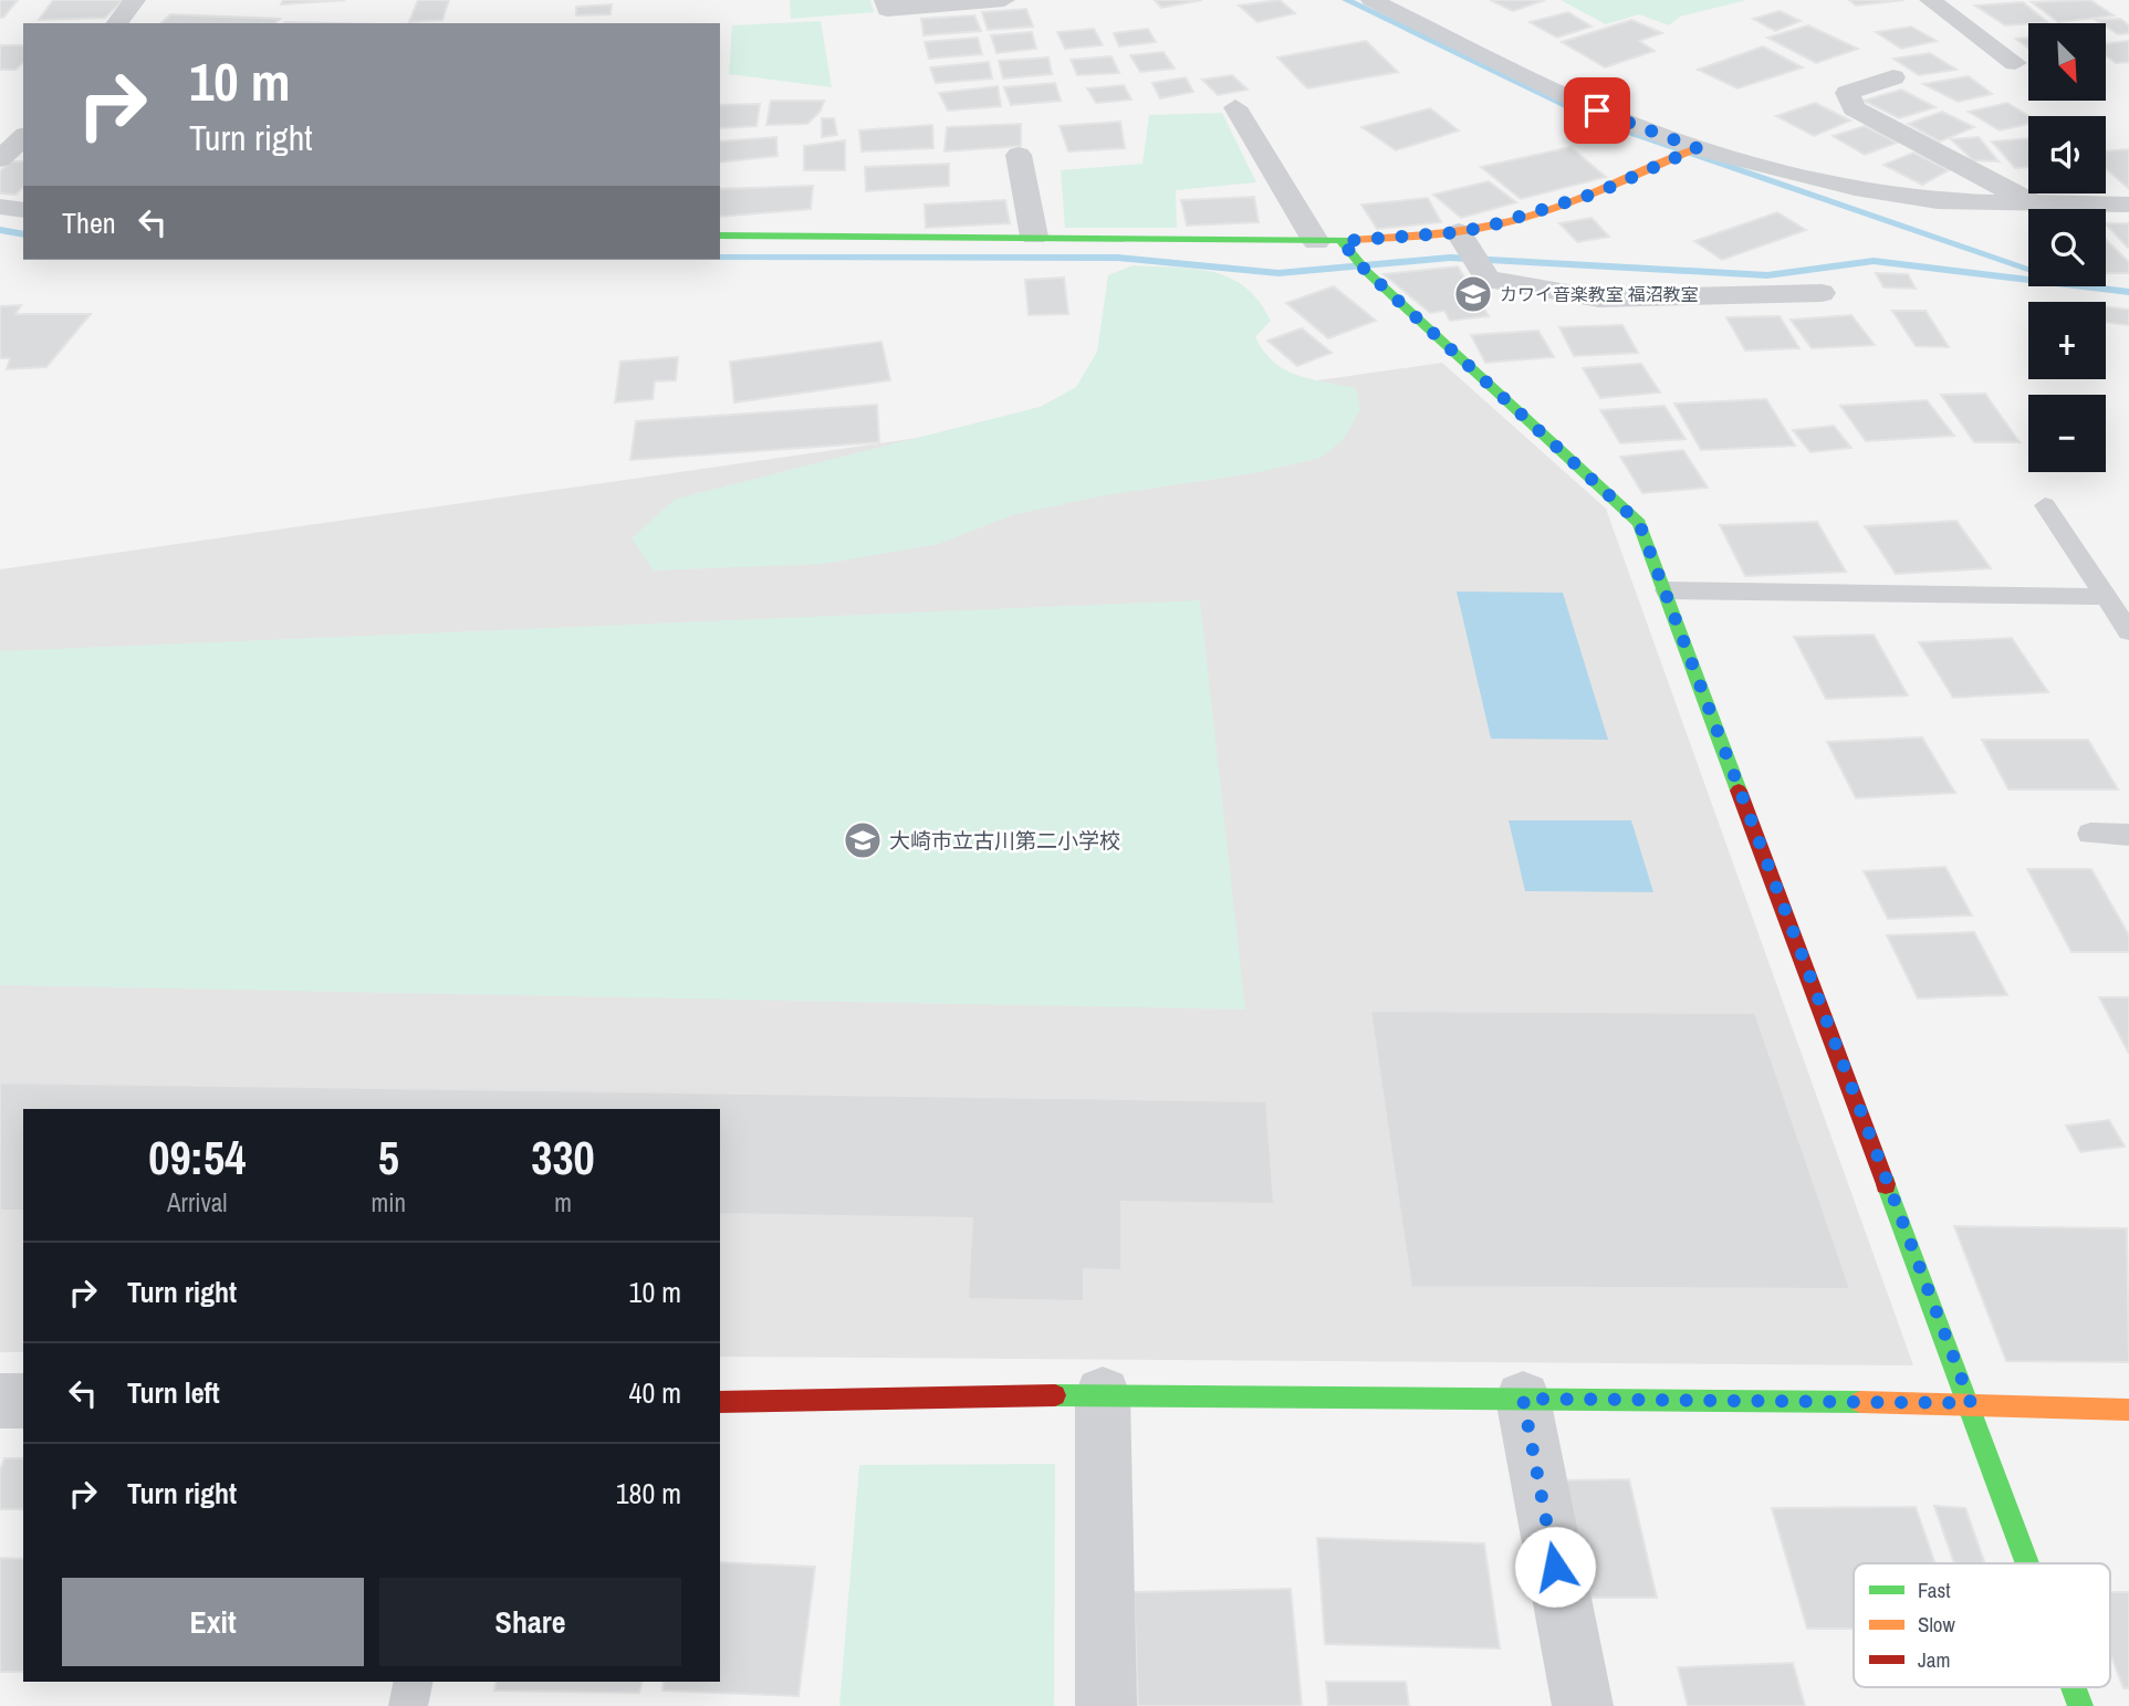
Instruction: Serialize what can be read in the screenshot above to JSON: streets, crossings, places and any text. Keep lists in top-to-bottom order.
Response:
{
  "places": {
    "school or university": ["カワイ音楽教室 福沼教室", "大崎市立古川第二小学校"]
  },
  "legend": ["Fast", "Slow", "Jam"],
  "north": "bottom right",
  "page": {
    "map_buttons": ["+", "−"],
    "turn": ["10 m", "Turn right"],
    "then": "Then",
    "eta": [
      "09:54",
      "Arrival",
      "5",
      "min",
      "330",
      "m"
    ],
    "list": [
      {
        "name": "Turn right",
        "value": "10 m"
      },
      {
        "name": "Turn left",
        "value": "40 m"
      },
      {
        "name": "Turn right",
        "value": "180 m"
      }
    ],
    "buttons": ["Exit", "Share"]
  }
}
